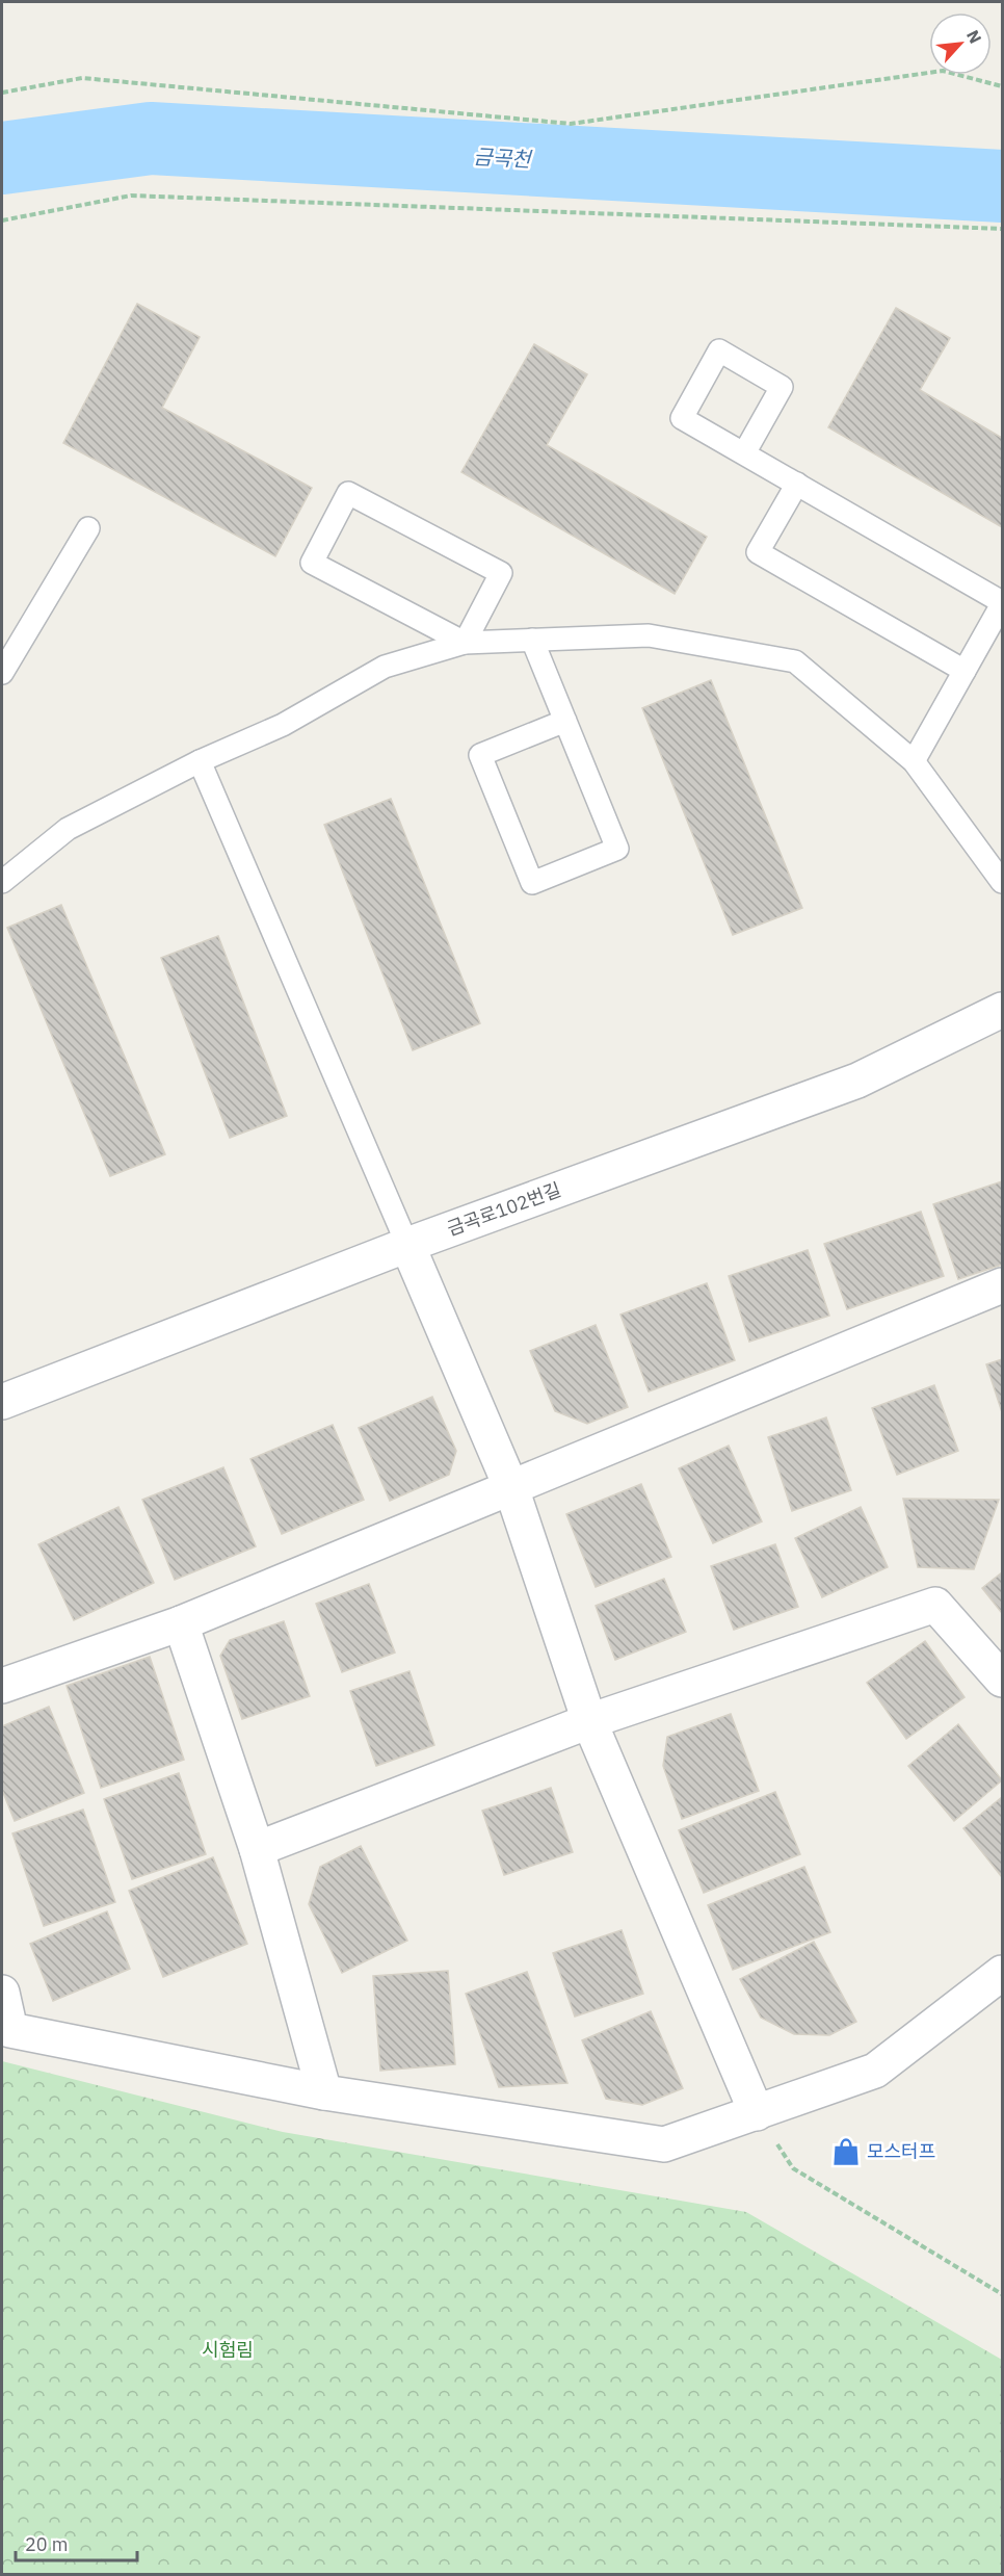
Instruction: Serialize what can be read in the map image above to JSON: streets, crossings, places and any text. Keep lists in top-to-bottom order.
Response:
{
  "streets": {
    "street": ["금곡로102번길"]
  },
  "water": ["금곡천"],
  "parks": ["시험림"],
  "places": {
    "shop": ["모스터프"]
  },
  "scale_bar": "20 m",
  "north": "top right"
}
